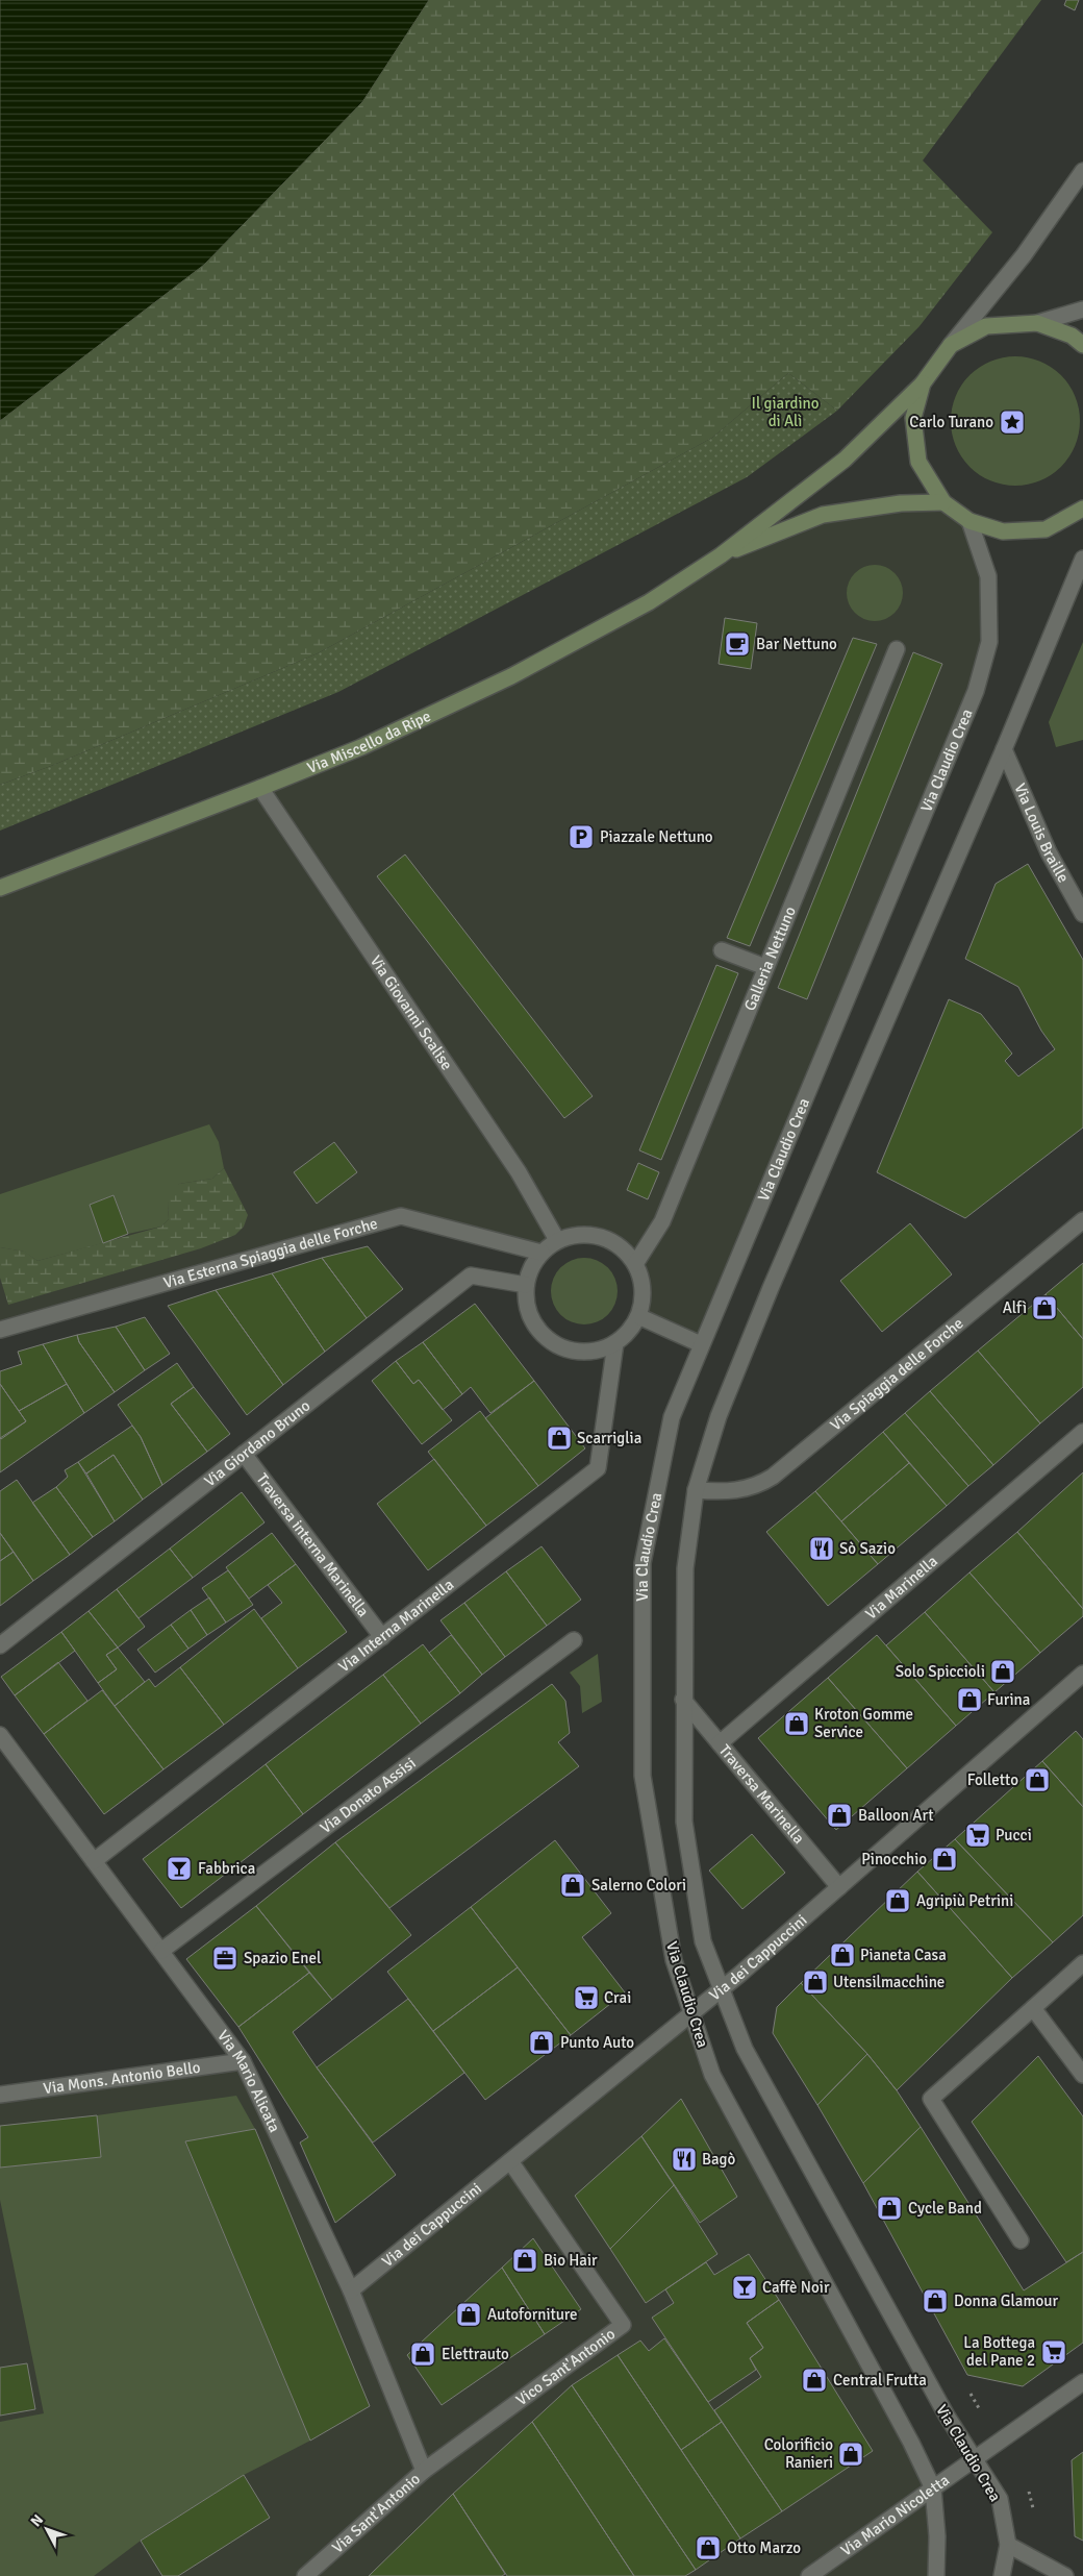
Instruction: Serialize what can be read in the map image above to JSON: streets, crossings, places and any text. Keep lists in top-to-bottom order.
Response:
{
  "streets": {
    "main road": ["Via Miscello da Ripe"],
    "street": [
      "Via Claudio Crea",
      "Via Louis Braille",
      "Galleria Nettuno",
      "Via Giovanni Scalise",
      "Via Esterna Spiaggia delle Forche",
      "Via Spiaggia delle Forche",
      "Via Giordano Bruno",
      "Traversa interna Marinella",
      "Via Marinella",
      "Via Interna Marinella",
      "Traversa Marinella",
      "Via Donato Assisi",
      "Via dei Cappuccini",
      "Via Mons. Antonio Bello",
      "Via Mario Alicata",
      "Vico Sant'Antonio",
      "Via Sant'Antonio",
      "Via Mario Nicoletta"
    ]
  },
  "crossings": [
    ["Via Miscello da Ripe", "Via Giovanni Scalise"],
    ["Via Claudio Crea", "Via Louis Braille"],
    ["Via Claudio Crea", "Via Spiaggia delle Forche"],
    ["Via Claudio Crea", "Traversa Marinella"],
    ["Via Claudio Crea", "Via dei Cappuccini"],
    ["Via Claudio Crea", "Via Mario Nicoletta"],
    ["Galleria Nettuno", "Via Giovanni Scalise"],
    ["Galleria Nettuno", "Via Esterna Spiaggia delle Forche"],
    ["Galleria Nettuno", "Via Giordano Bruno"],
    ["Galleria Nettuno", "Via Interna Marinella"],
    ["Via Giovanni Scalise", "Via Esterna Spiaggia delle Forche"],
    ["Via Giovanni Scalise", "Via Giordano Bruno"],
    ["Via Giovanni Scalise", "Via Interna Marinella"],
    ["Via Esterna Spiaggia delle Forche", "Via Giordano Bruno"],
    ["Via Esterna Spiaggia delle Forche", "Via Interna Marinella"],
    ["Via Giordano Bruno", "Traversa interna Marinella"],
    ["Via Giordano Bruno", "Via Interna Marinella"],
    ["Traversa interna Marinella", "Via Interna Marinella"],
    ["Via Marinella", "Traversa Marinella"],
    ["Via Interna Marinella", "Via Mario Alicata"],
    ["Traversa Marinella", "Via dei Cappuccini"],
    ["Via Donato Assisi", "Via Mario Alicata"],
    ["Via dei Cappuccini", "Via Mario Alicata"],
    ["Via dei Cappuccini", "Vico Sant'Antonio"],
    ["Via Mons. Antonio Bello", "Via Mario Alicata"],
    ["Via Mario Alicata", "Vico Sant'Antonio"],
    ["Via Mario Alicata", "Via Sant'Antonio"],
    ["Vico Sant'Antonio", "Via Sant'Antonio"]
  ],
  "parks": ["Il giardino di Alì"],
  "places": {
    "place": ["Carlo Turano"],
    "cafe": ["Bar Nettuno"],
    "parking": ["Piazzale Nettuno"],
    "shop": [
      "Alfì",
      "Scarriglia",
      "Solo Spiccioli",
      "Furina",
      "Kroton Gomme Service",
      "Folletto",
      "Balloon Art",
      "Pinocchio",
      "Salerno Colori",
      "Agripiù Petrini",
      "Pianeta Casa",
      "Utensilmacchine",
      "Punto Auto",
      "Cycle Band",
      "Bio Hair",
      "Donna Glamour",
      "Autoforniture",
      "Elettrauto",
      "Central Frutta",
      "Colorificio Ranieri",
      "Otto Marzo"
    ],
    "restaurant": ["Sò Sazio", "Bagò"],
    "supermarket": ["Pucci", "Crai", "La Bottega del Pane 2"],
    "bar": ["Fabbrica", "Caffè Noir"],
    "office": ["Spazio Enel"]
  },
  "north": "top left"
}
